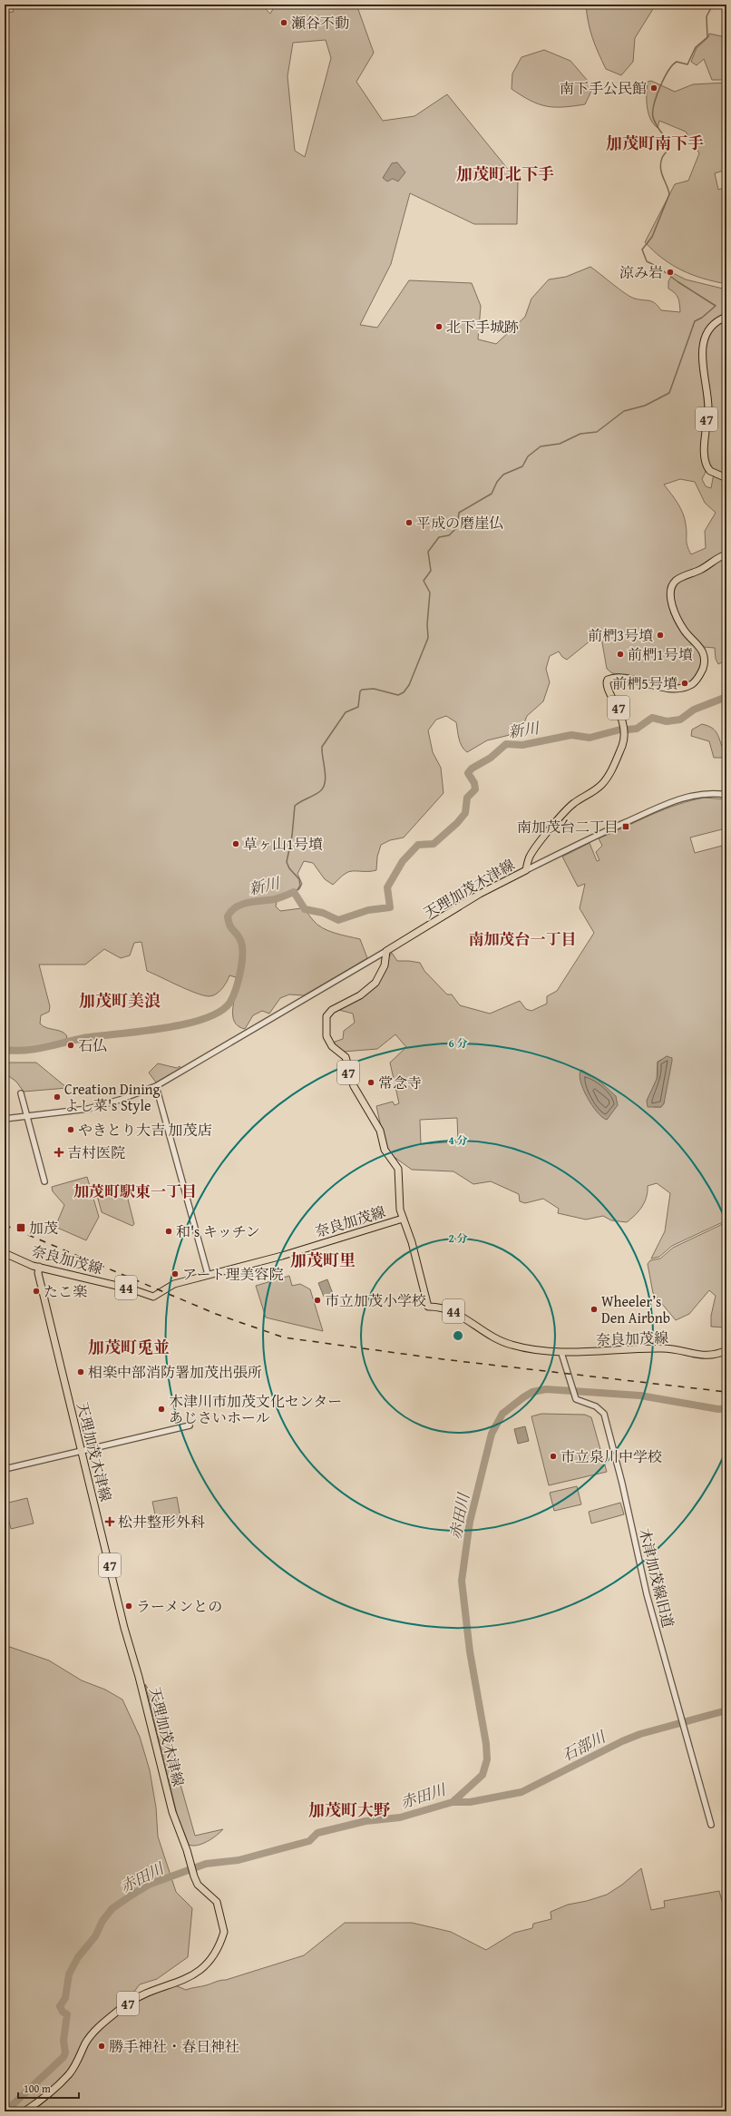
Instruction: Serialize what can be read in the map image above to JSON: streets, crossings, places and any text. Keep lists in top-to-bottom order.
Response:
{
  "streets": {
    "main road": [
      "47",
      "天理加茂木津線",
      "奈良加茂線",
      "44"
    ],
    "street": ["木津加茂線旧道"]
  },
  "crossings": [
    ["47", "天理加茂木津線"],
    ["47", "奈良加茂線"],
    ["天理加茂木津線", "奈良加茂線"],
    ["奈良加茂線", "木津加茂線旧道"]
  ],
  "districts": [
    "加茂町南下手",
    "加茂町北下手",
    "南加茂台一丁目",
    "加茂町美浪",
    "加茂町駅東一丁目",
    "加茂町里",
    "加茂町兎並",
    "加茂町大野"
  ],
  "water": ["新川", "赤田川", "石部川"],
  "places": {
    "other": [
      "瀬谷不動",
      "南下手公民館",
      "涼み岩",
      "北下手城跡",
      "平成の磨崖仏",
      "前椚3号墳",
      "前椚1号墳",
      "前椚5号墳",
      "草ヶ山1号墳",
      "石仏",
      "常念寺",
      "Creation Dining よし菜's Style",
      "やきとり大吉 加茂店",
      "和's キッチン",
      "アート理美容院",
      "たこ楽",
      "市立加茂小学校",
      "Wheeler’s Den Airbnb",
      "相楽中部消防署加茂出張所",
      "木津川市加茂文化センター あじさいホール",
      "市立泉川中学校",
      "ラーメンとの",
      "勝手神社・春日神社"
    ],
    "transit": ["南加茂台二丁目", "加茂"],
    "health": ["吉村医院", "松井整形外科"]
  },
  "scale_bar": "100 m",
  "rings": ["6 分", "4 分", "2 分"]
}
